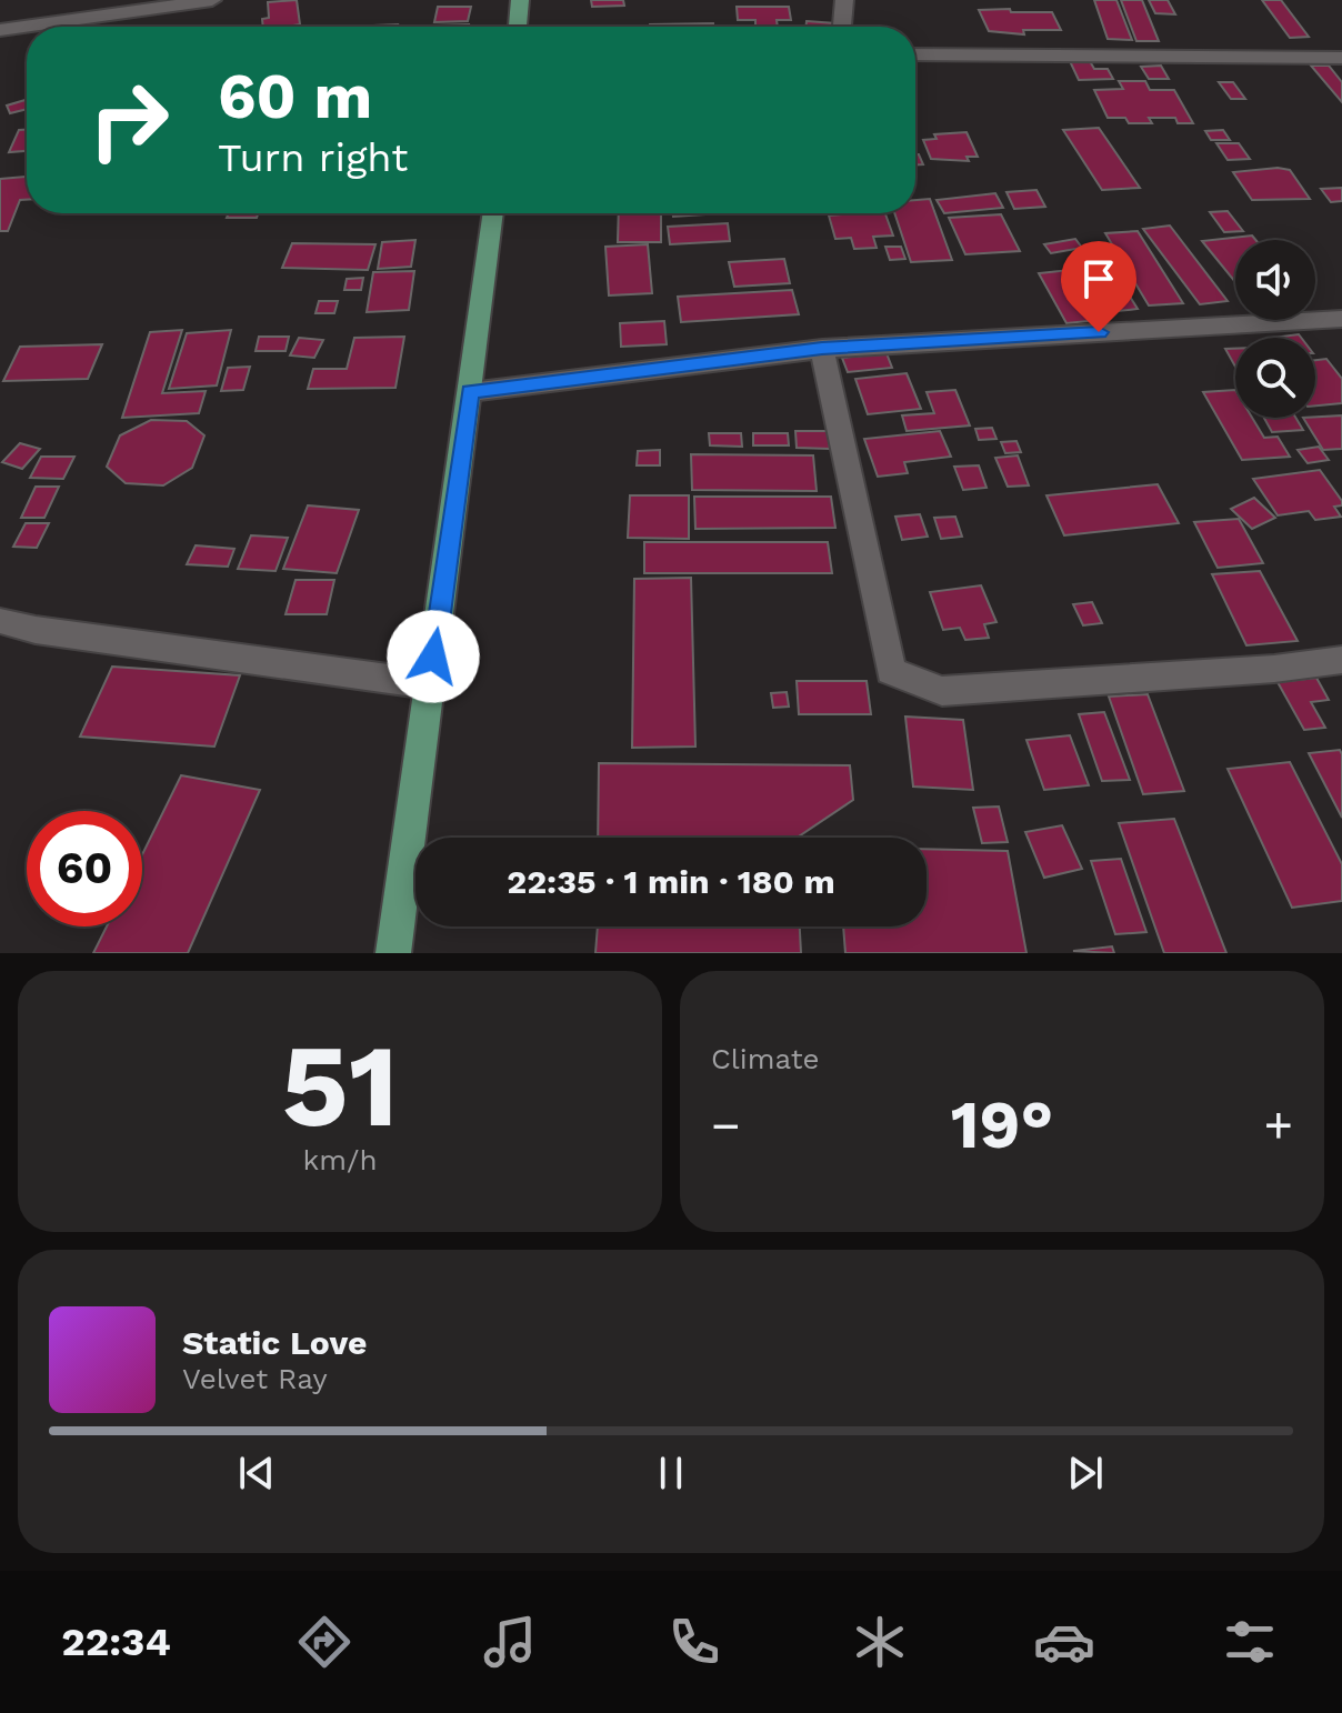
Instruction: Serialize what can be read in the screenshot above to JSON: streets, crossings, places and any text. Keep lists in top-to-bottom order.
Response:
{
  "page": {
    "turn": ["60 m", "Turn right"],
    "limit": "60",
    "trip": "22:35 · 1 min · 180 m",
    "tile": [
      ["51", "km/h"],
      "Climate"
    ],
    "heat": ["−", "19°", "+"],
    "song": ["Static Love", "Velvet Ray"],
    "tabs": "22:34"
  }
}
